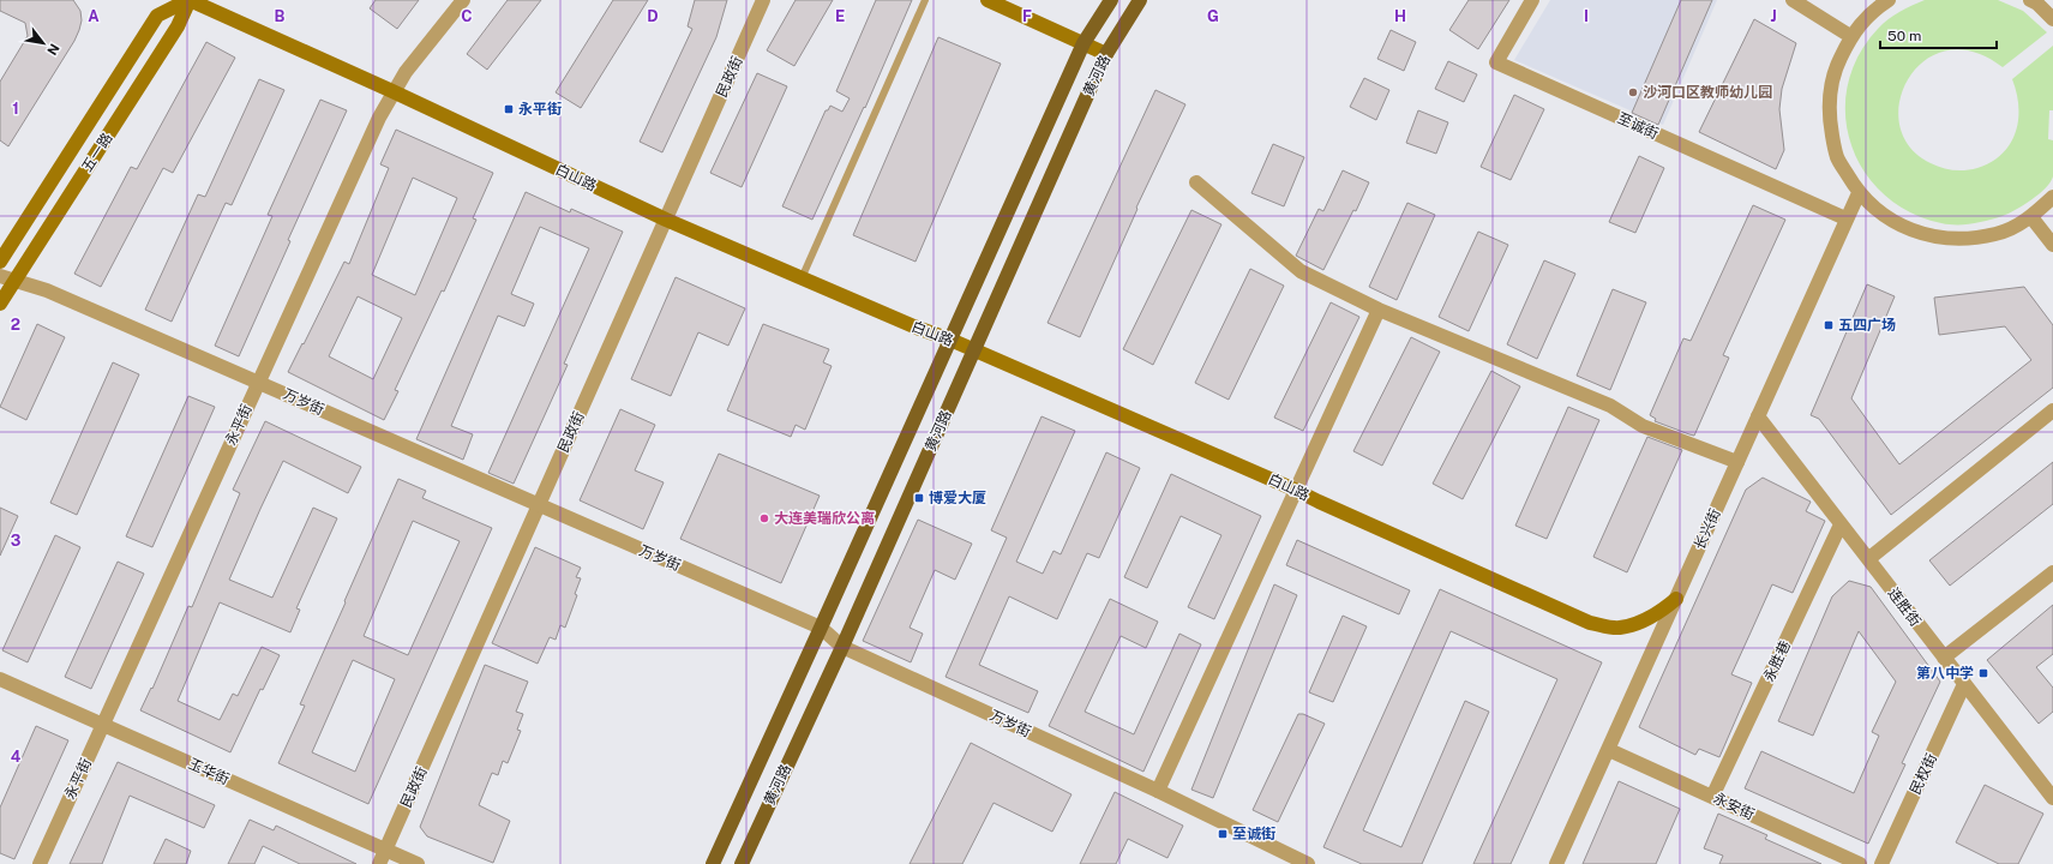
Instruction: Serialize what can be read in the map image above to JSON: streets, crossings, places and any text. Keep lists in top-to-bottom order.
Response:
{
  "streets": {
    "main road": ["黄河路", "五一路", "白山路"],
    "street": [
      "民政街",
      "至诚街",
      "万岁街",
      "永平街",
      "长兴街",
      "连胜街",
      "永胜巷",
      "玉华街",
      "民权街",
      "永安街"
    ]
  },
  "crossings": [
    ["黄河路", "白山路"],
    ["黄河路", "万岁街"],
    ["民政街", "白山路"],
    ["民政街", "万岁街"],
    ["民政街", "玉华街"],
    ["至诚街", "长兴街"],
    ["五一路", "白山路"],
    ["五一路", "万岁街"],
    ["白山路", "永平街"],
    ["白山路", "长兴街"],
    ["万岁街", "永平街"],
    ["永平街", "玉华街"],
    ["长兴街", "连胜街"],
    ["长兴街", "永安街"],
    ["连胜街", "永胜巷"],
    ["连胜街", "民权街"],
    ["永胜巷", "永安街"]
  ],
  "places": {
    "other": ["沙河口区教师幼儿园", "大连美瑞欣公离"],
    "transit": [
      "永平街",
      "五四广场",
      "博爱大厦",
      "第八中学",
      "至诚街"
    ]
  },
  "scale_bar": "50 m",
  "north": "bottom right",
  "grid": {
    "columns": [
      "A",
      "B",
      "C",
      "D",
      "E",
      "F",
      "G",
      "H",
      "I",
      "J"
    ],
    "rows": [
      "1",
      "2",
      "3",
      "4"
    ]
  }
}
